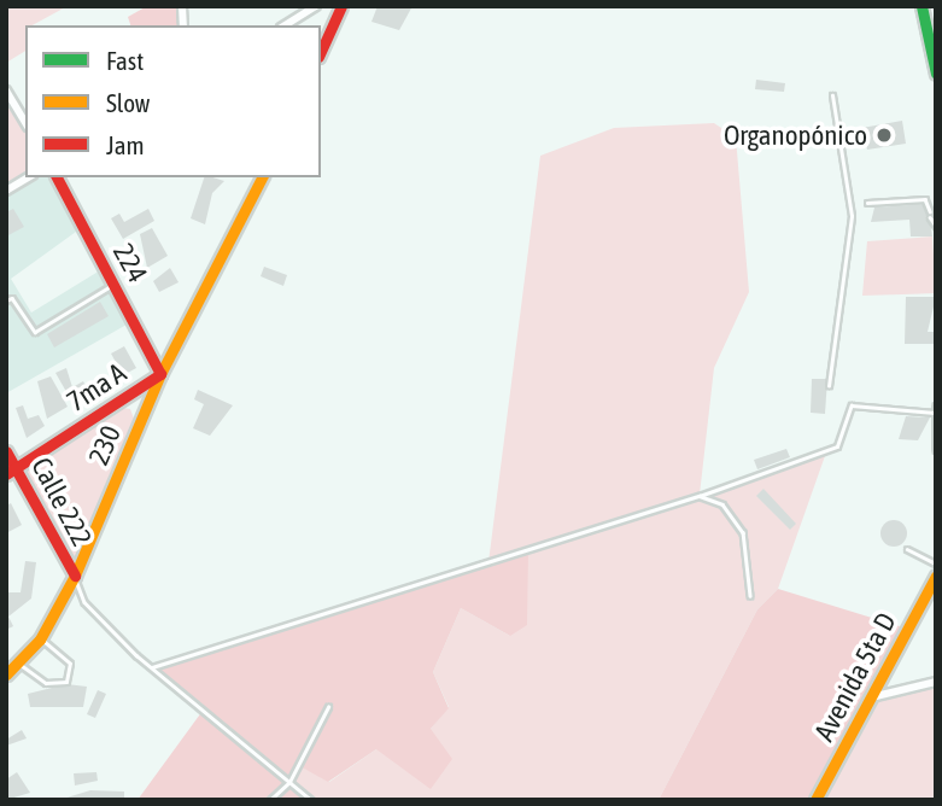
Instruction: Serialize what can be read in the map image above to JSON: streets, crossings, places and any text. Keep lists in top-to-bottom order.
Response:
{
  "streets": {
    "street": [
      "224",
      "7ma A",
      "230",
      "Calle 222",
      "Avenida 5ta D"
    ]
  },
  "crossings": [
    ["224", "7ma A"],
    ["224", "230"],
    ["7ma A", "230"],
    ["7ma A", "Calle 222"],
    ["230", "Calle 222"]
  ],
  "places": ["Organopónico"],
  "legend": ["Fast", "Slow", "Jam"]
}
